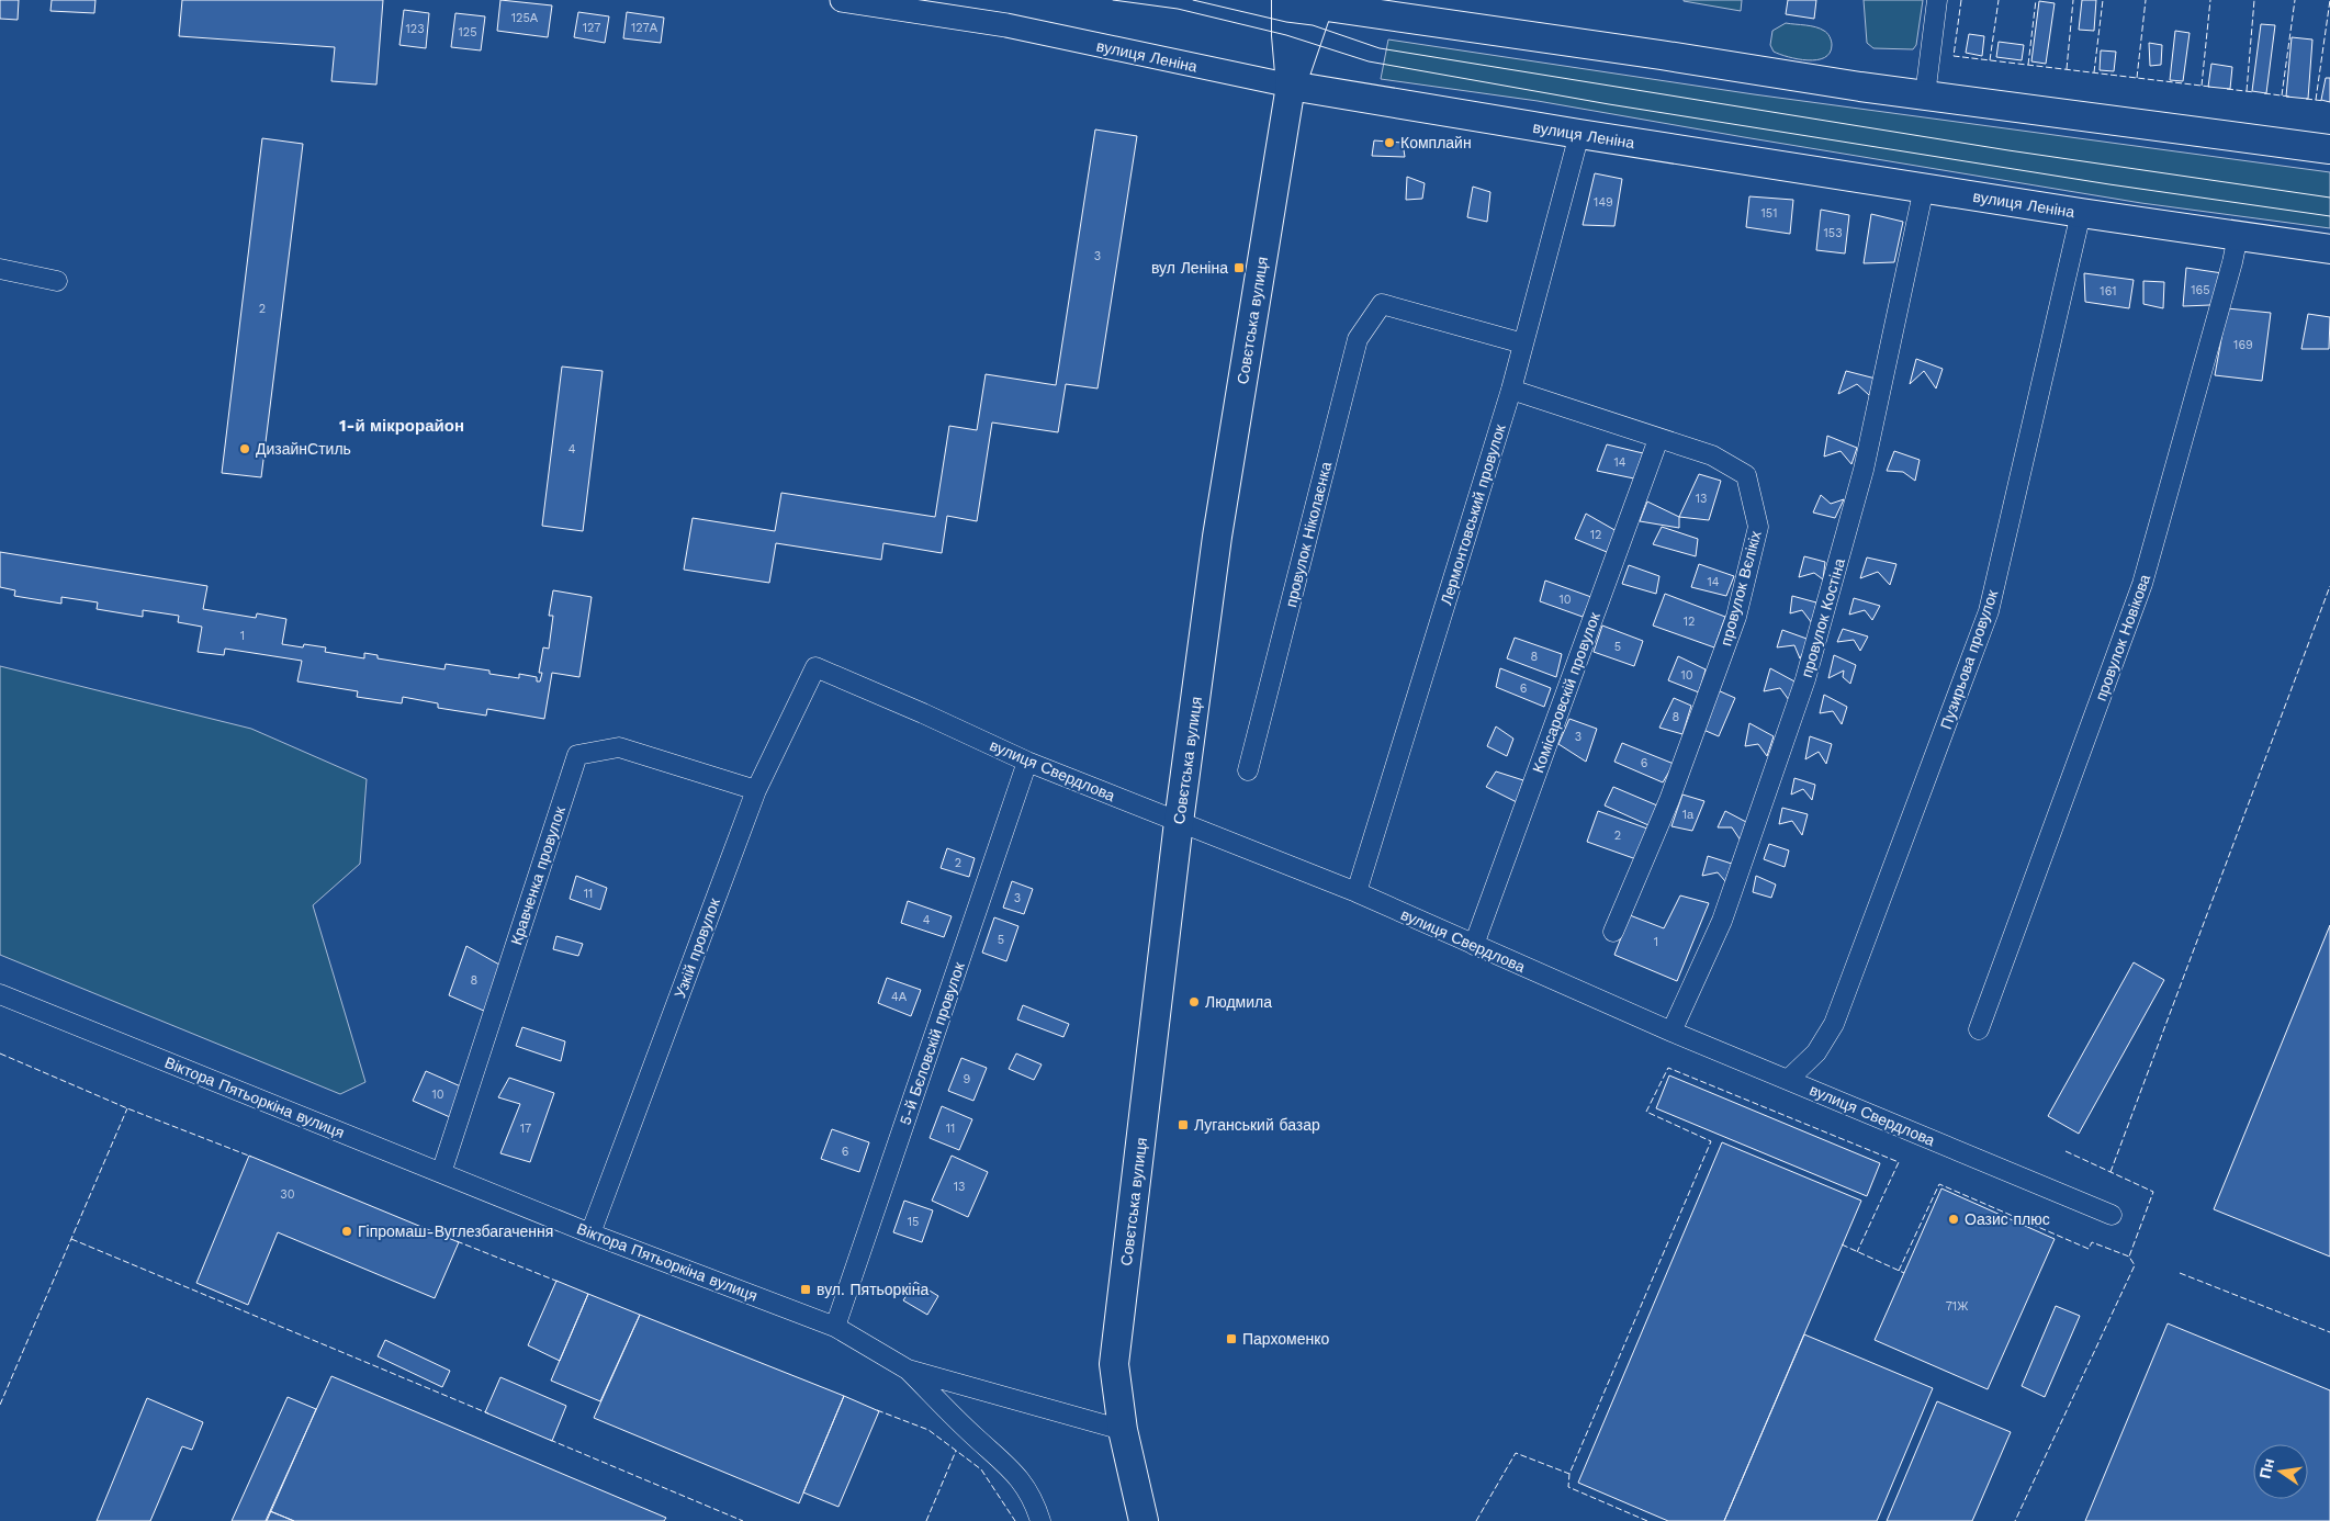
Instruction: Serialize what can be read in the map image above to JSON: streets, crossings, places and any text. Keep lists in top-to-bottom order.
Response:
{
  "streets": {
    "main road": ["вулиця Леніна", "Совєтська вулиця"],
    "street": [
      "Лермонтовський провулок",
      "провулок Ніколаєнка",
      "провулок Вєлікіх",
      "провулок Костіна",
      "провулок Новікова",
      "Пузирьова провулок",
      "Комісаровскій провулок",
      "вулиця Свердлова",
      "Кравченка провулок",
      "Узкій провулок",
      "5-й Бєловскій провулок",
      "Віктора Пятьоркіна вулиця"
    ]
  },
  "crossings": [
    ["вулиця Леніна", "Совєтська вулиця"],
    ["вулиця Леніна", "Лермонтовський провулок"],
    ["вулиця Леніна", "провулок Костіна"],
    ["вулиця Леніна", "провулок Новікова"],
    ["вулиця Леніна", "Пузирьова провулок"],
    ["Совєтська вулиця", "вулиця Свердлова"],
    ["Совєтська вулиця", "Віктора Пятьоркіна вулиця"],
    ["Лермонтовський провулок", "провулок Ніколаєнка"],
    ["Лермонтовський провулок", "провулок Вєлікіх"],
    ["Лермонтовський провулок", "вулиця Свердлова"],
    ["провулок Вєлікіх", "Комісаровскій провулок"],
    ["провулок Костіна", "вулиця Свердлова"],
    ["Пузирьова провулок", "вулиця Свердлова"],
    ["Комісаровскій провулок", "вулиця Свердлова"],
    ["вулиця Свердлова", "Узкій провулок"],
    ["вулиця Свердлова", "5-й Бєловскій провулок"],
    ["Кравченка провулок", "Узкій провулок"],
    ["Кравченка провулок", "Віктора Пятьоркіна вулиця"],
    ["Узкій провулок", "Віктора Пятьоркіна вулиця"],
    ["5-й Бєловскій провулок", "Віктора Пятьоркіна вулиця"]
  ],
  "districts": ["1-й мікрорайон"],
  "places": {
    "other": [
      "Комплайн",
      "ДизайнСтиль",
      "Людмила",
      "Оазис плюс",
      "Гіпромаш-Вуглезбагачення"
    ],
    "transit": [
      "вул Леніна",
      "Луганський базар",
      "вул. Пятьоркіна",
      "Пархоменко"
    ]
  },
  "house_numbers": [
    "125А",
    "127",
    "127А",
    "123",
    "125",
    "149",
    "151",
    "153",
    "3",
    "165",
    "161",
    "2",
    "169",
    "4",
    "14",
    "13",
    "12",
    "14",
    "10",
    "12",
    "1",
    "5",
    "8",
    "10",
    "6",
    "8",
    "3",
    "6",
    "1а",
    "2",
    "2",
    "11",
    "3",
    "4",
    "5",
    "1",
    "8",
    "4А",
    "9",
    "10",
    "17",
    "11",
    "6",
    "13",
    "30",
    "15",
    "71Ж"
  ],
  "north": "left"
}
